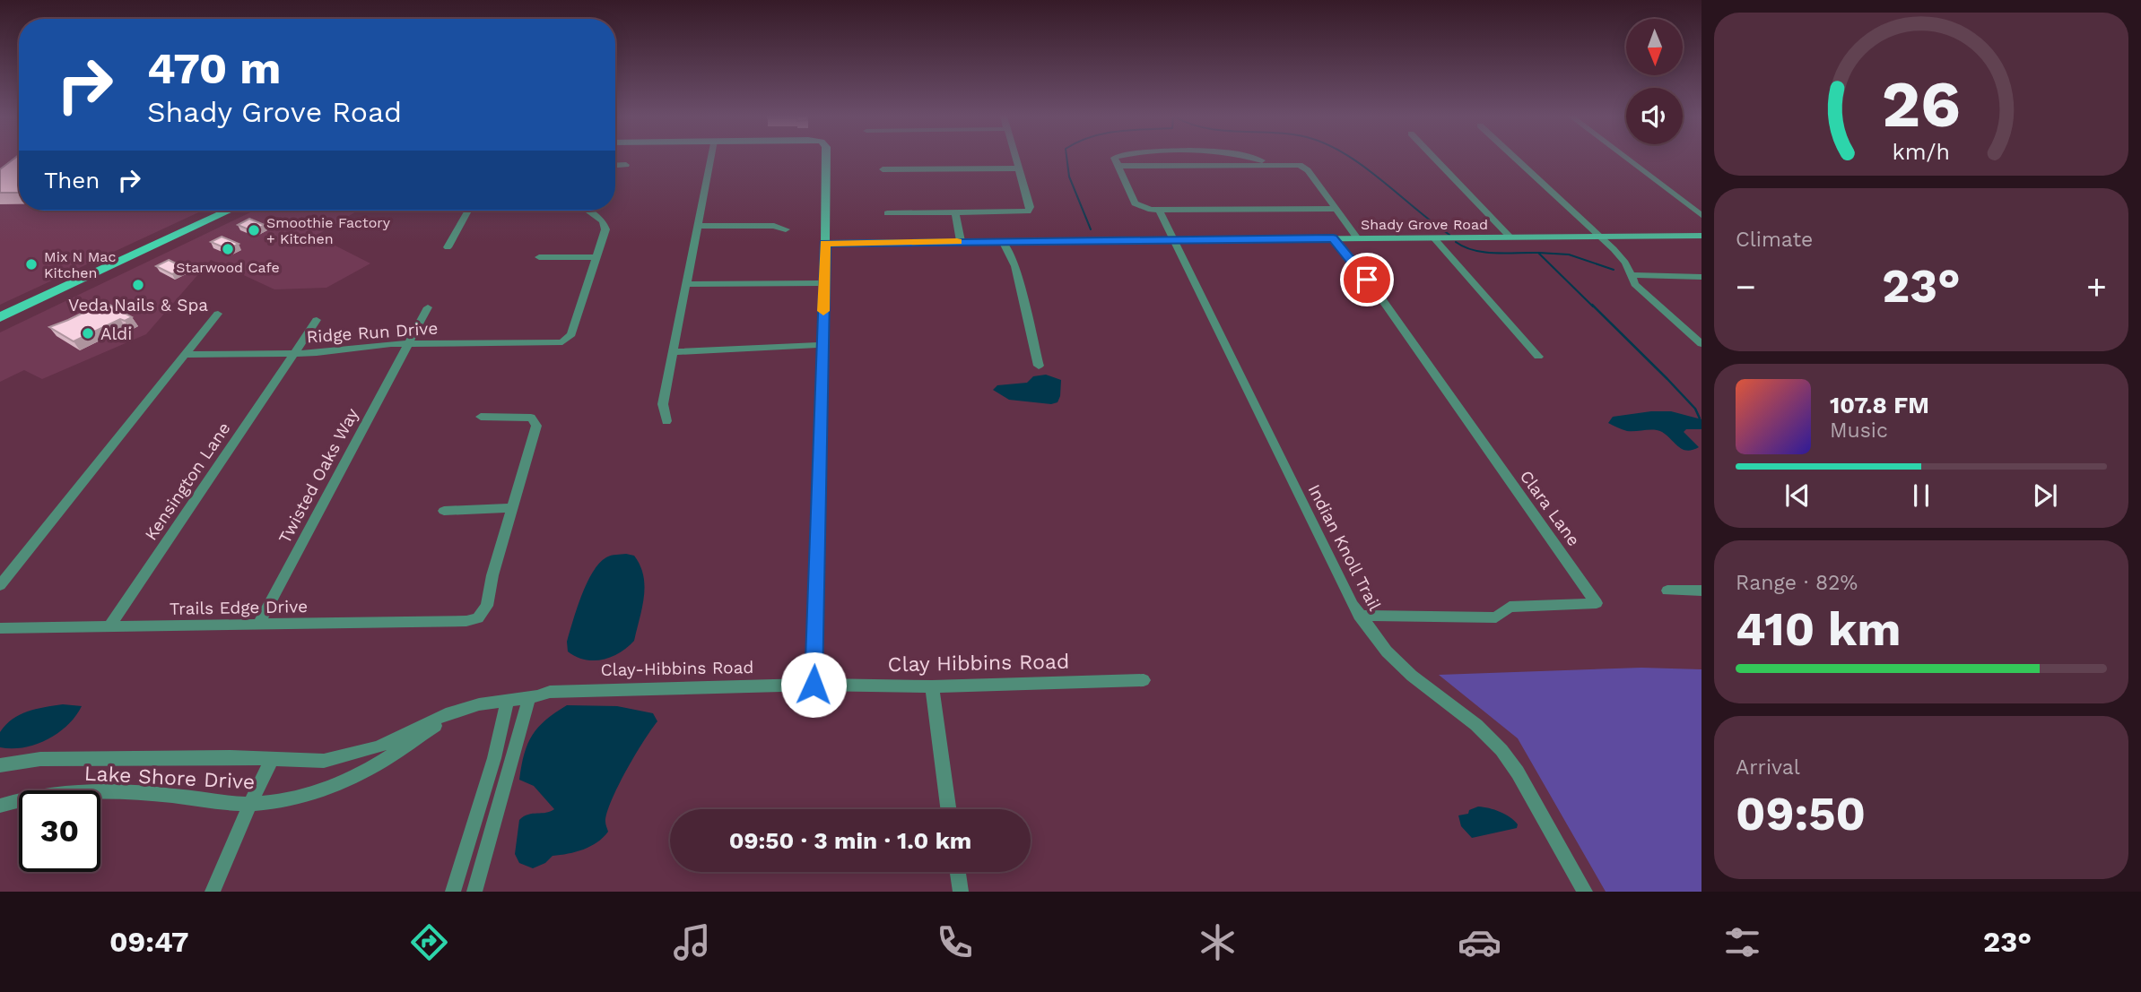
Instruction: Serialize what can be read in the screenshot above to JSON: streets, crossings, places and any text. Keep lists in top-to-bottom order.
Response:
{
  "streets": {
    "street": [
      "Shady Grove Road",
      "Ridge Run Drive",
      "Twisted Oaks Way",
      "Kensington Lane",
      "Clara Lane",
      "Indian Knoll Trail",
      "Trails Edge Drive",
      "Clay Hibbins Road",
      "Clay-Hibbins Road",
      "Lake Shore Drive"
    ]
  },
  "crossings": [
    ["Shady Grove Road", "Clara Lane"],
    ["Shady Grove Road", "Indian Knoll Trail"],
    ["Ridge Run Drive", "Twisted Oaks Way"],
    ["Ridge Run Drive", "Kensington Lane"],
    ["Twisted Oaks Way", "Trails Edge Drive"],
    ["Kensington Lane", "Trails Edge Drive"],
    ["Clara Lane", "Indian Knoll Trail"],
    ["Clay Hibbins Road", "Clay-Hibbins Road"],
    ["Clay-Hibbins Road", "Lake Shore Drive"]
  ],
  "places": [
    "Smoothie Factory + Kitchen",
    "Starwood Cafe",
    "Mix N Mac Kitchen",
    "Veda Nails & Spa",
    "Aldi"
  ],
  "north": "bottom",
  "page": {
    "turn": ["470 m", "Shady Grove Road"],
    "then": "Then",
    "tile": [
      "Climate",
      ["Range · 82%", "410 km"],
      ["Arrival", "09:50"]
    ],
    "heat": ["−", "23°", "+"],
    "song": ["107.8 FM", "Music"],
    "limit": "30",
    "trip": "09:50 · 3 min · 1.0 km",
    "tabs": ["09:47", "23°"],
    "gauge": ["26", "km/h"]
  }
}
